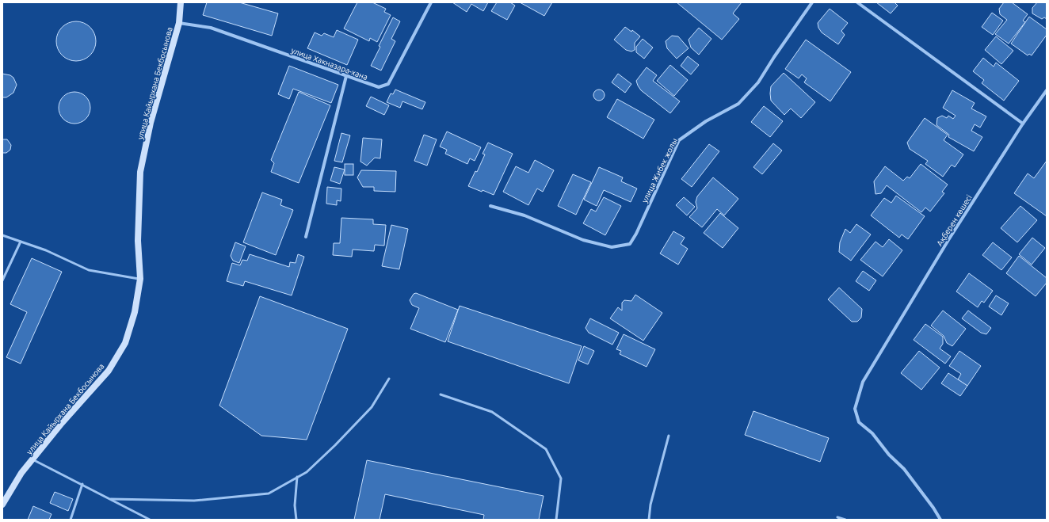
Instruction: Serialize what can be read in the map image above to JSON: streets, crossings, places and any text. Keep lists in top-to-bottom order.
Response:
{
  "streets": {
    "street": [
      "улица Хакназара-хана",
      "улица Кайырхана Бекбосынова",
      "улица Жибек жолы",
      "Ақберен көшесі"
    ]
  },
  "crossings": [
    ["улица Хакназара-хана", "улица Кайырхана Бекбосынова"]
  ]
}
